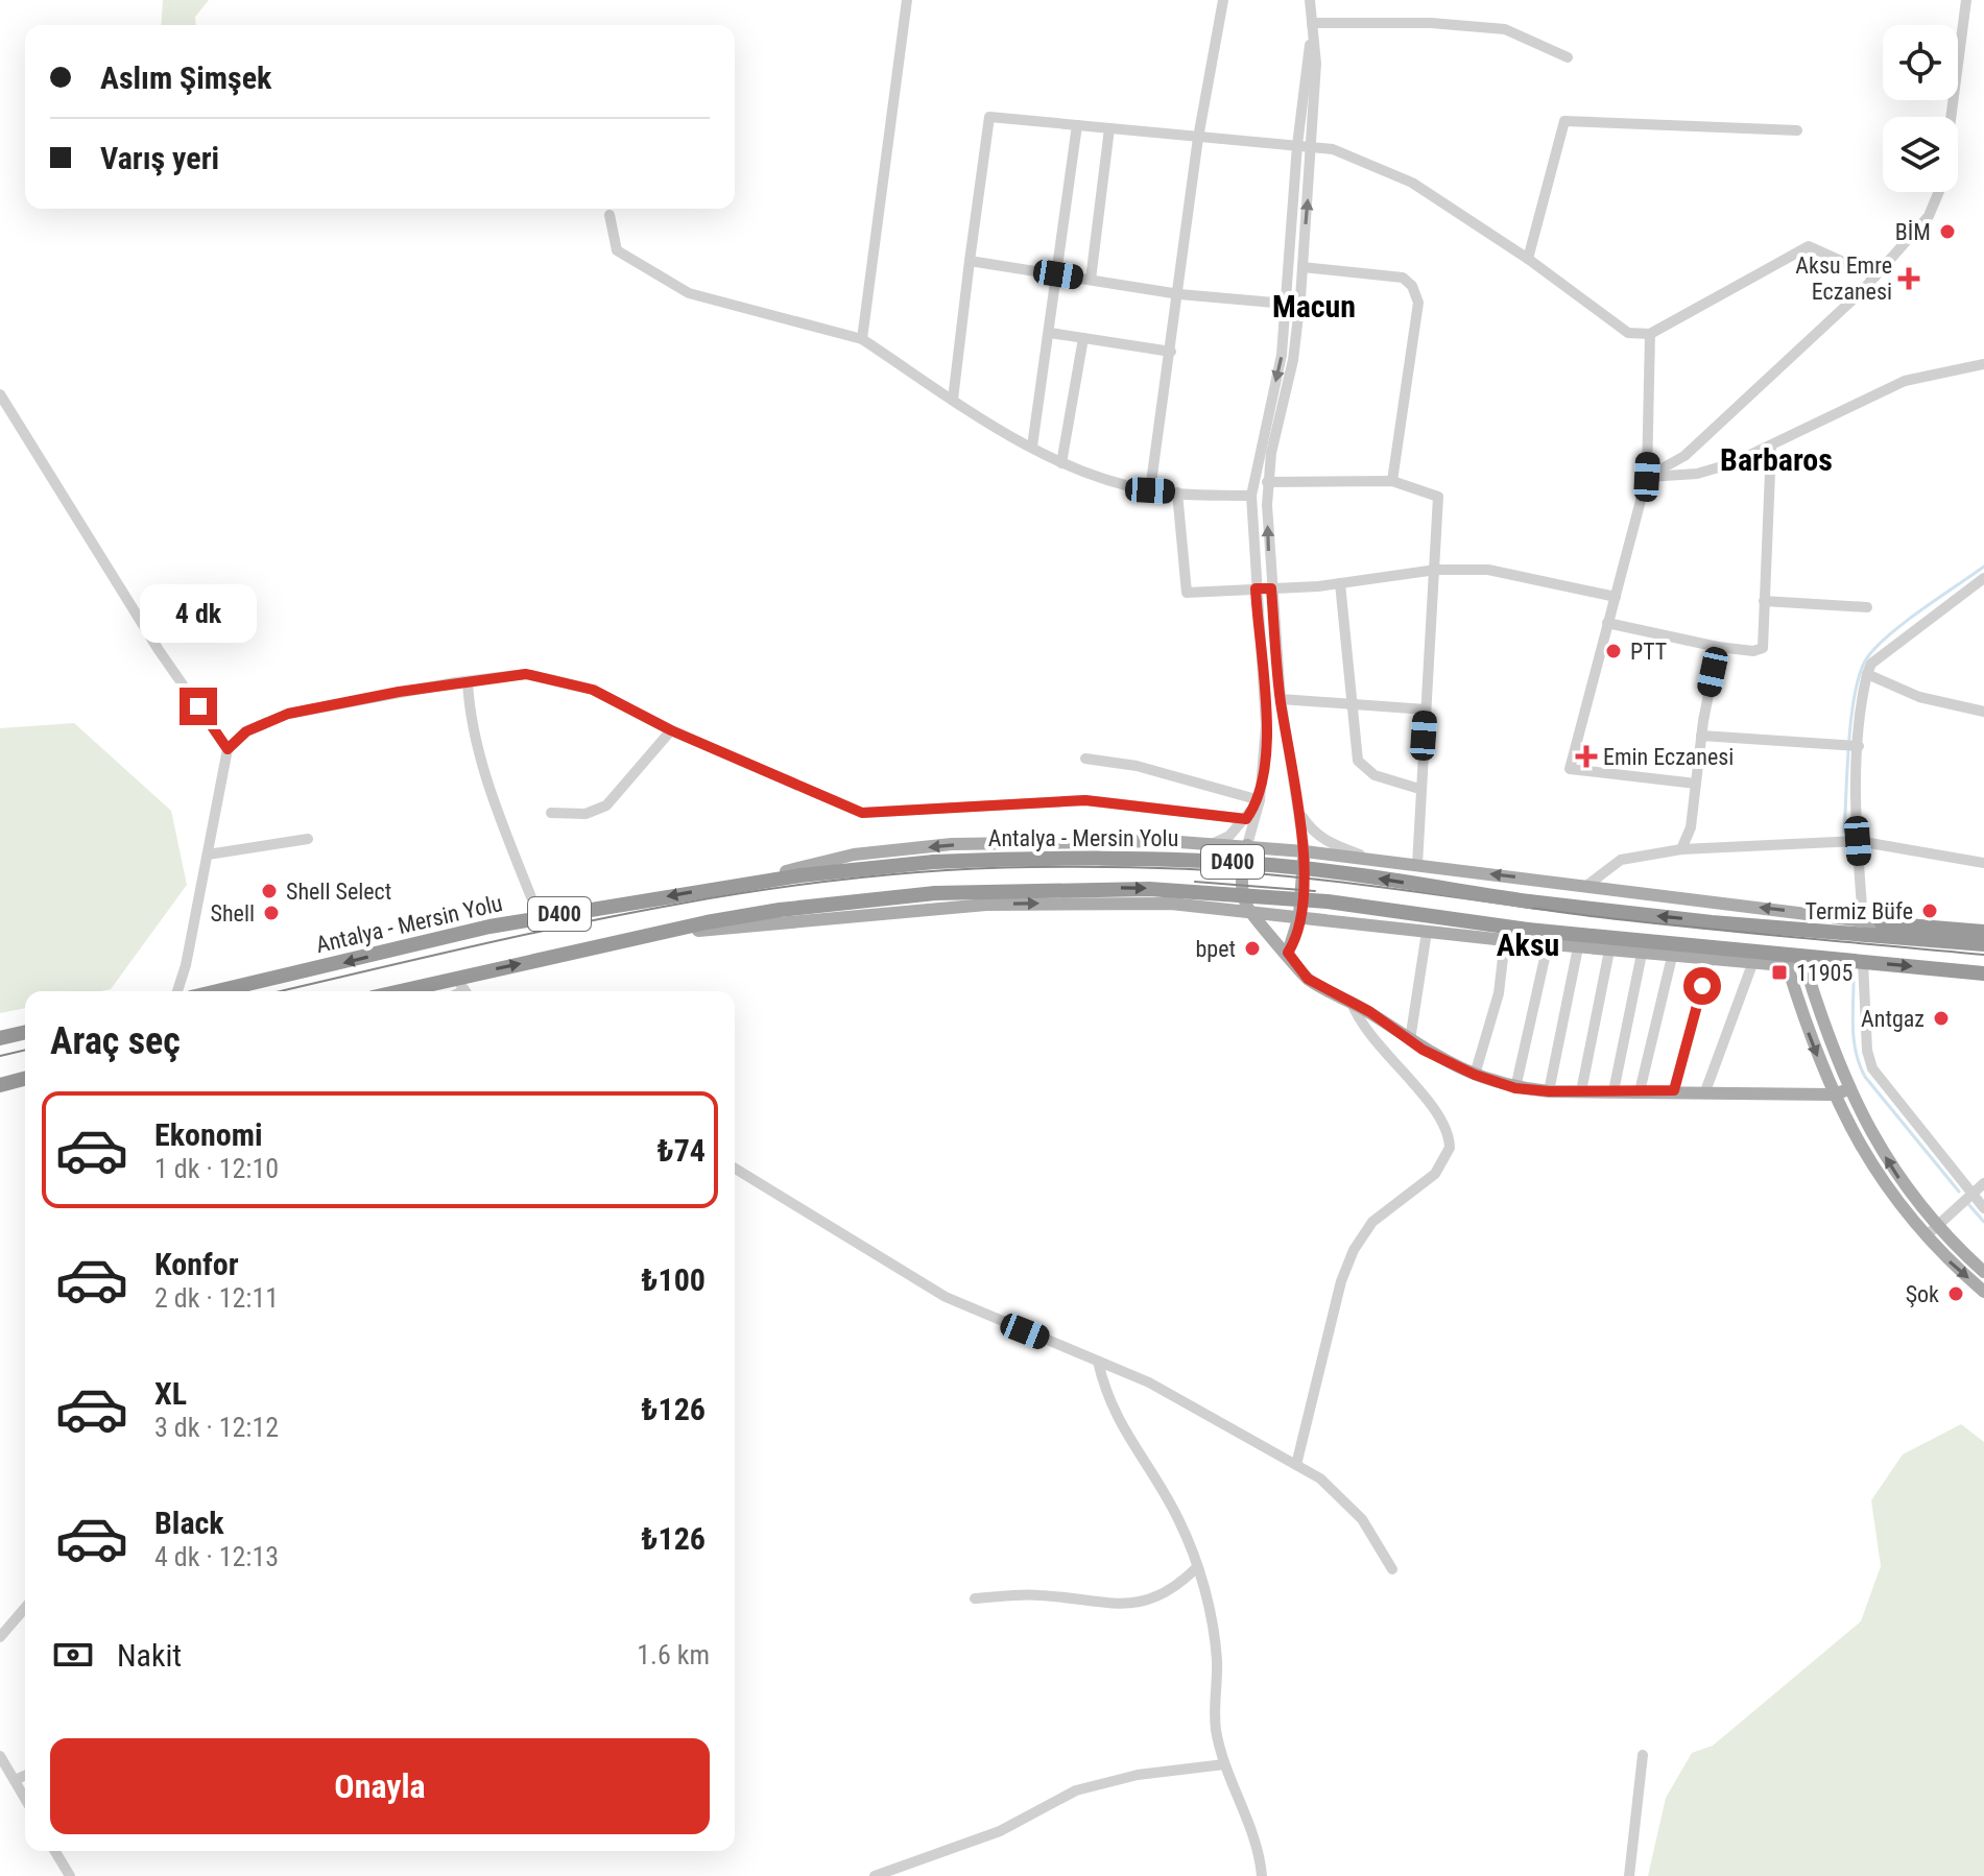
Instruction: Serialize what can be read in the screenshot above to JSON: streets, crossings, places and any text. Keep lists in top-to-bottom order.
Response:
{
  "streets": {
    "highway": ["Antalya - Mersin Yolu", "D400"]
  },
  "districts": ["Macun", "Barbaros", "Aksu"],
  "places": {
    "other": [
      "BİM",
      "PTT",
      "Shell Select",
      "Termiz Büfe",
      "Shell",
      "bpet",
      "Antgaz",
      "Şok"
    ],
    "health": ["Aksu Emre Eczanesi", "Emin Eczanesi"],
    "transit": ["11905"]
  },
  "page": {
    "banner": ["Aslım Şimşek", "Varış yeri"],
    "bubble": "4 dk",
    "heading": "Araç seç",
    "list": [
      {
        "name": "Ekonomi",
        "note": "1 dk · 12:10",
        "value": "₺74"
      },
      {
        "name": "Konfor",
        "note": "2 dk · 12:11",
        "value": "₺100"
      },
      {
        "name": "XL",
        "note": "3 dk · 12:12",
        "value": "₺126"
      },
      {
        "name": "Black",
        "note": "4 dk · 12:13",
        "value": "₺126"
      }
    ],
    "pay": ["Nakit", "1.6 km"],
    "buttons": "Onayla"
  }
}
